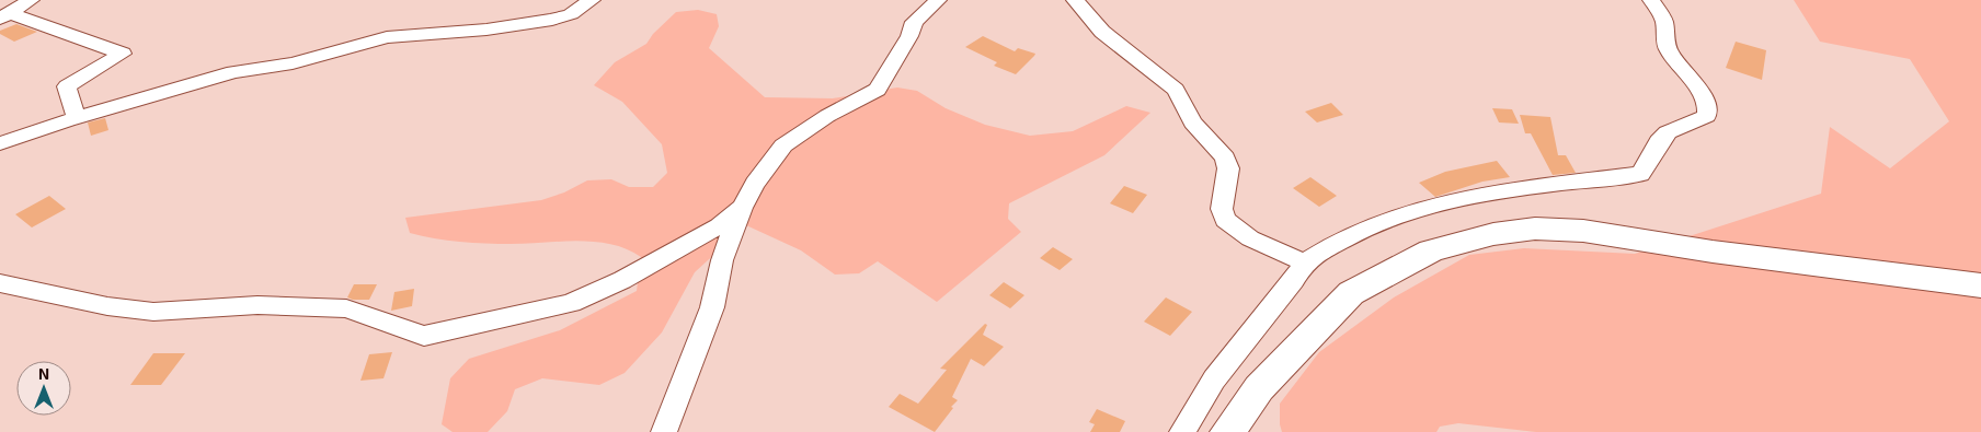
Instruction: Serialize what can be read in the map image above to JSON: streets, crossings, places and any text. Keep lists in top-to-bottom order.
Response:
{
  "north": "top"
}
